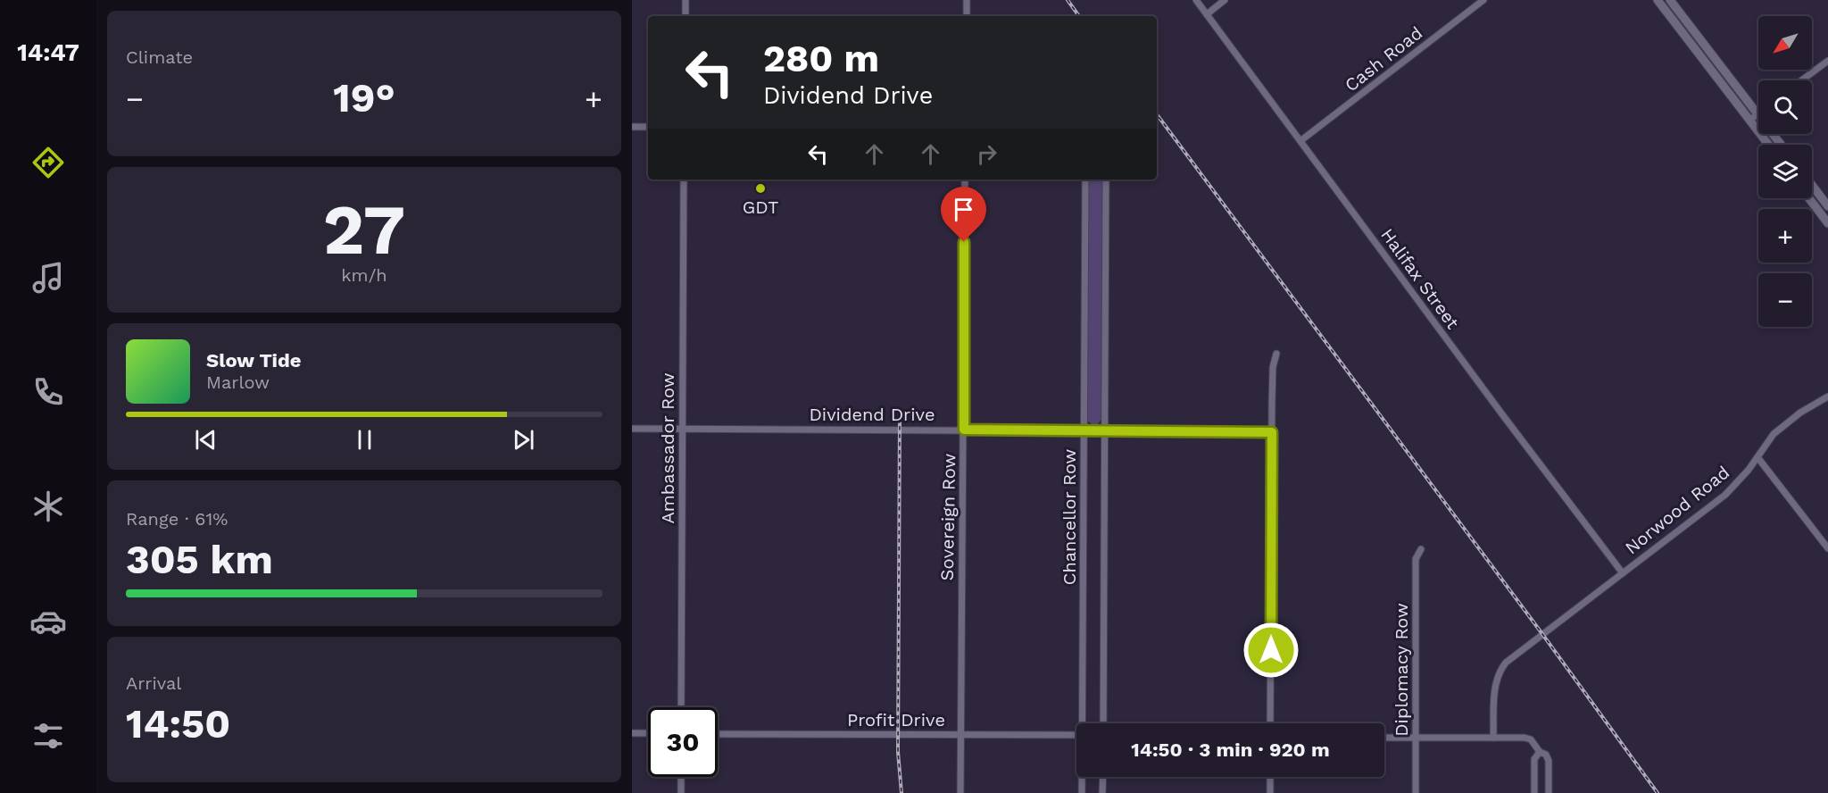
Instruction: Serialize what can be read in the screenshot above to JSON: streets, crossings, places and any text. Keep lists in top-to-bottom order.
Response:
{
  "streets": {
    "street": [
      "Cash Road",
      "Halifax Street",
      "Dividend Drive",
      "Ambassador Row",
      "Norwood Road",
      "Sovereign Row",
      "Chancellor Row",
      "Diplomacy Row",
      "Profit Drive"
    ]
  },
  "crossings": [
    ["Cash Road", "Halifax Street"],
    ["Halifax Street", "Norwood Road"],
    ["Dividend Drive", "Ambassador Row"],
    ["Dividend Drive", "Sovereign Row"],
    ["Dividend Drive", "Chancellor Row"],
    ["Sovereign Row", "Profit Drive"]
  ],
  "places": ["GDT"],
  "north": "bottom left",
  "page": {
    "tabs": "14:47",
    "tile": [
      "Climate",
      ["27", "km/h"],
      ["Range · 61%", "305 km"],
      ["Arrival", "14:50"]
    ],
    "map_buttons": ["+", "−"],
    "turn": ["280 m", "Dividend Drive"],
    "heat": ["−", "19°", "+"],
    "song": ["Slow Tide", "Marlow"],
    "limit": "30",
    "trip": "14:50 · 3 min · 920 m"
  }
}
